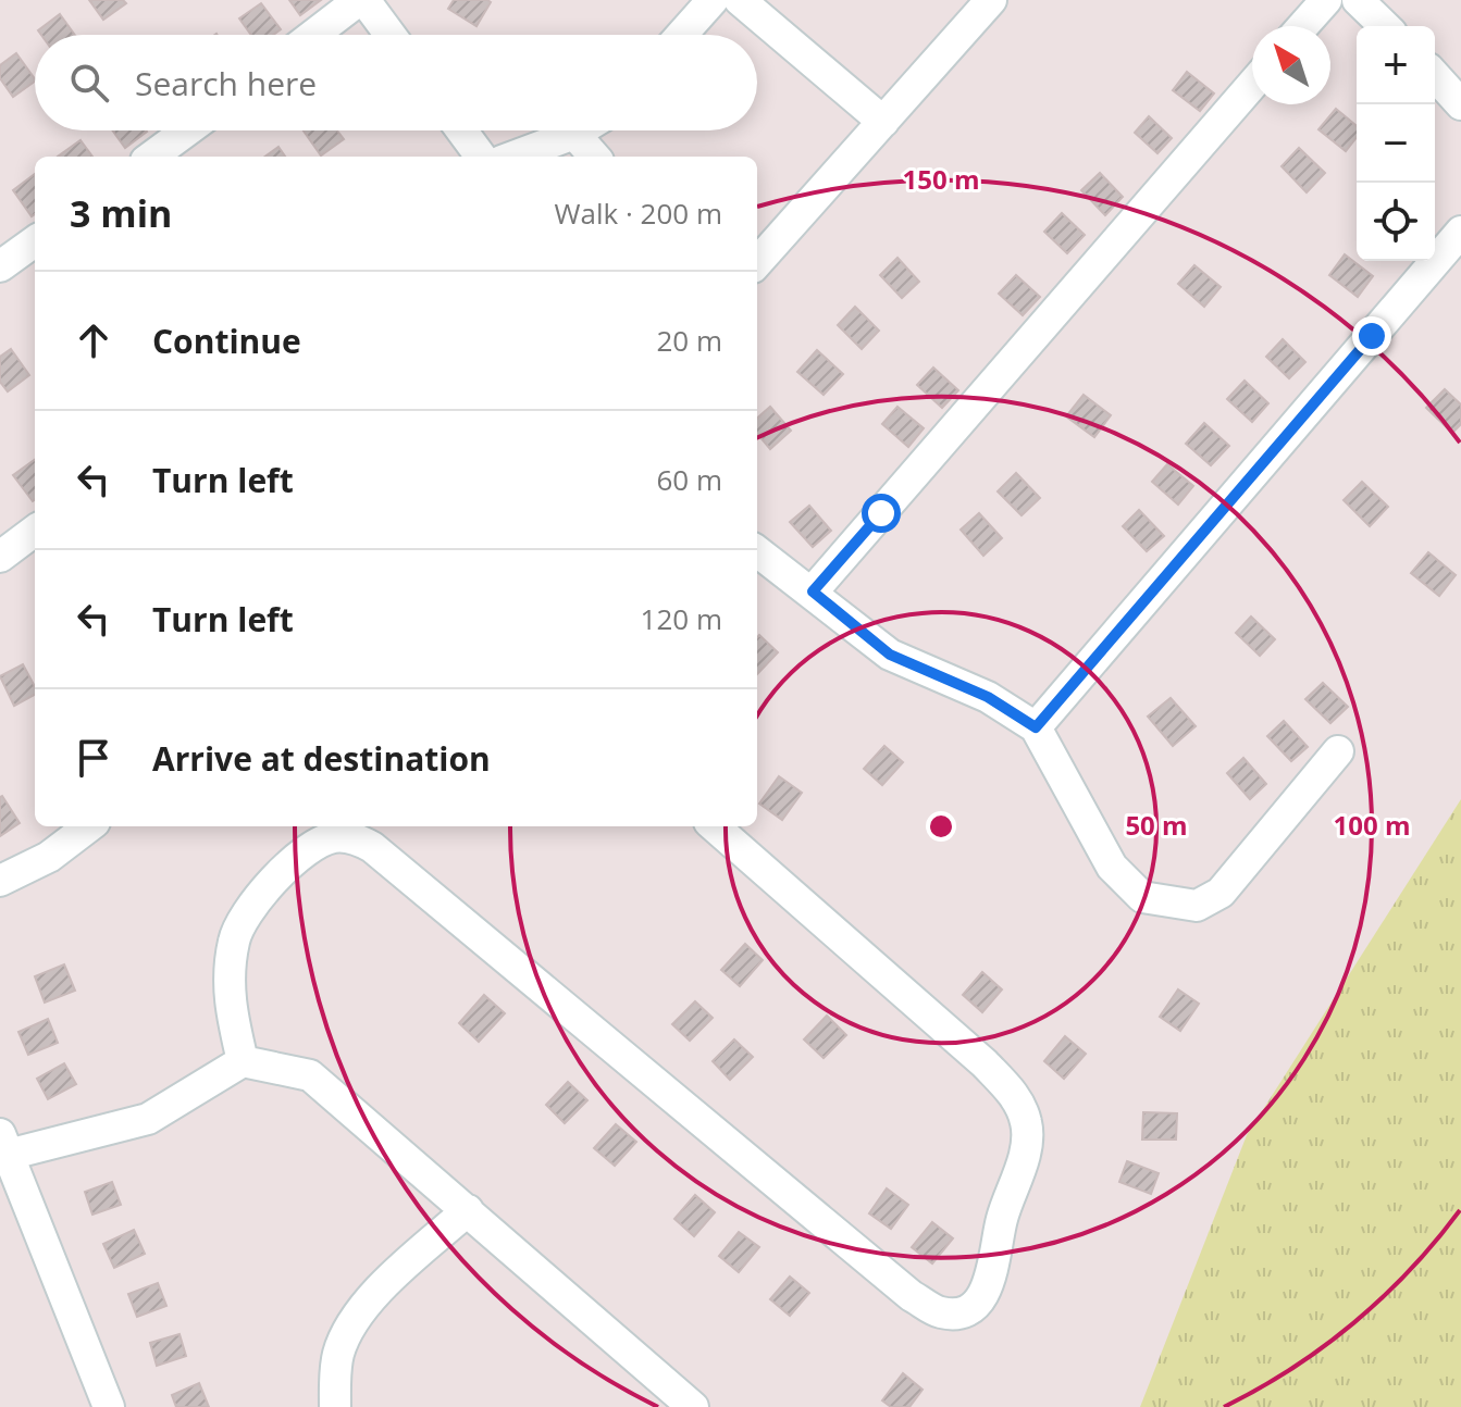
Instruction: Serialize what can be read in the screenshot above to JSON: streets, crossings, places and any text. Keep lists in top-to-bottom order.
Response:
{
  "north": "top left",
  "page": {
    "map_buttons": ["+", "−"],
    "search": "Search here",
    "heading": ["3 min", "Walk · 200 m"],
    "list": [
      ["Continue", "20 m"],
      ["Turn left", "60 m"],
      ["Turn left", "120 m"],
      "Arrive at destination"
    ]
  },
  "rings": ["150 m", "50 m", "100 m"]
}
